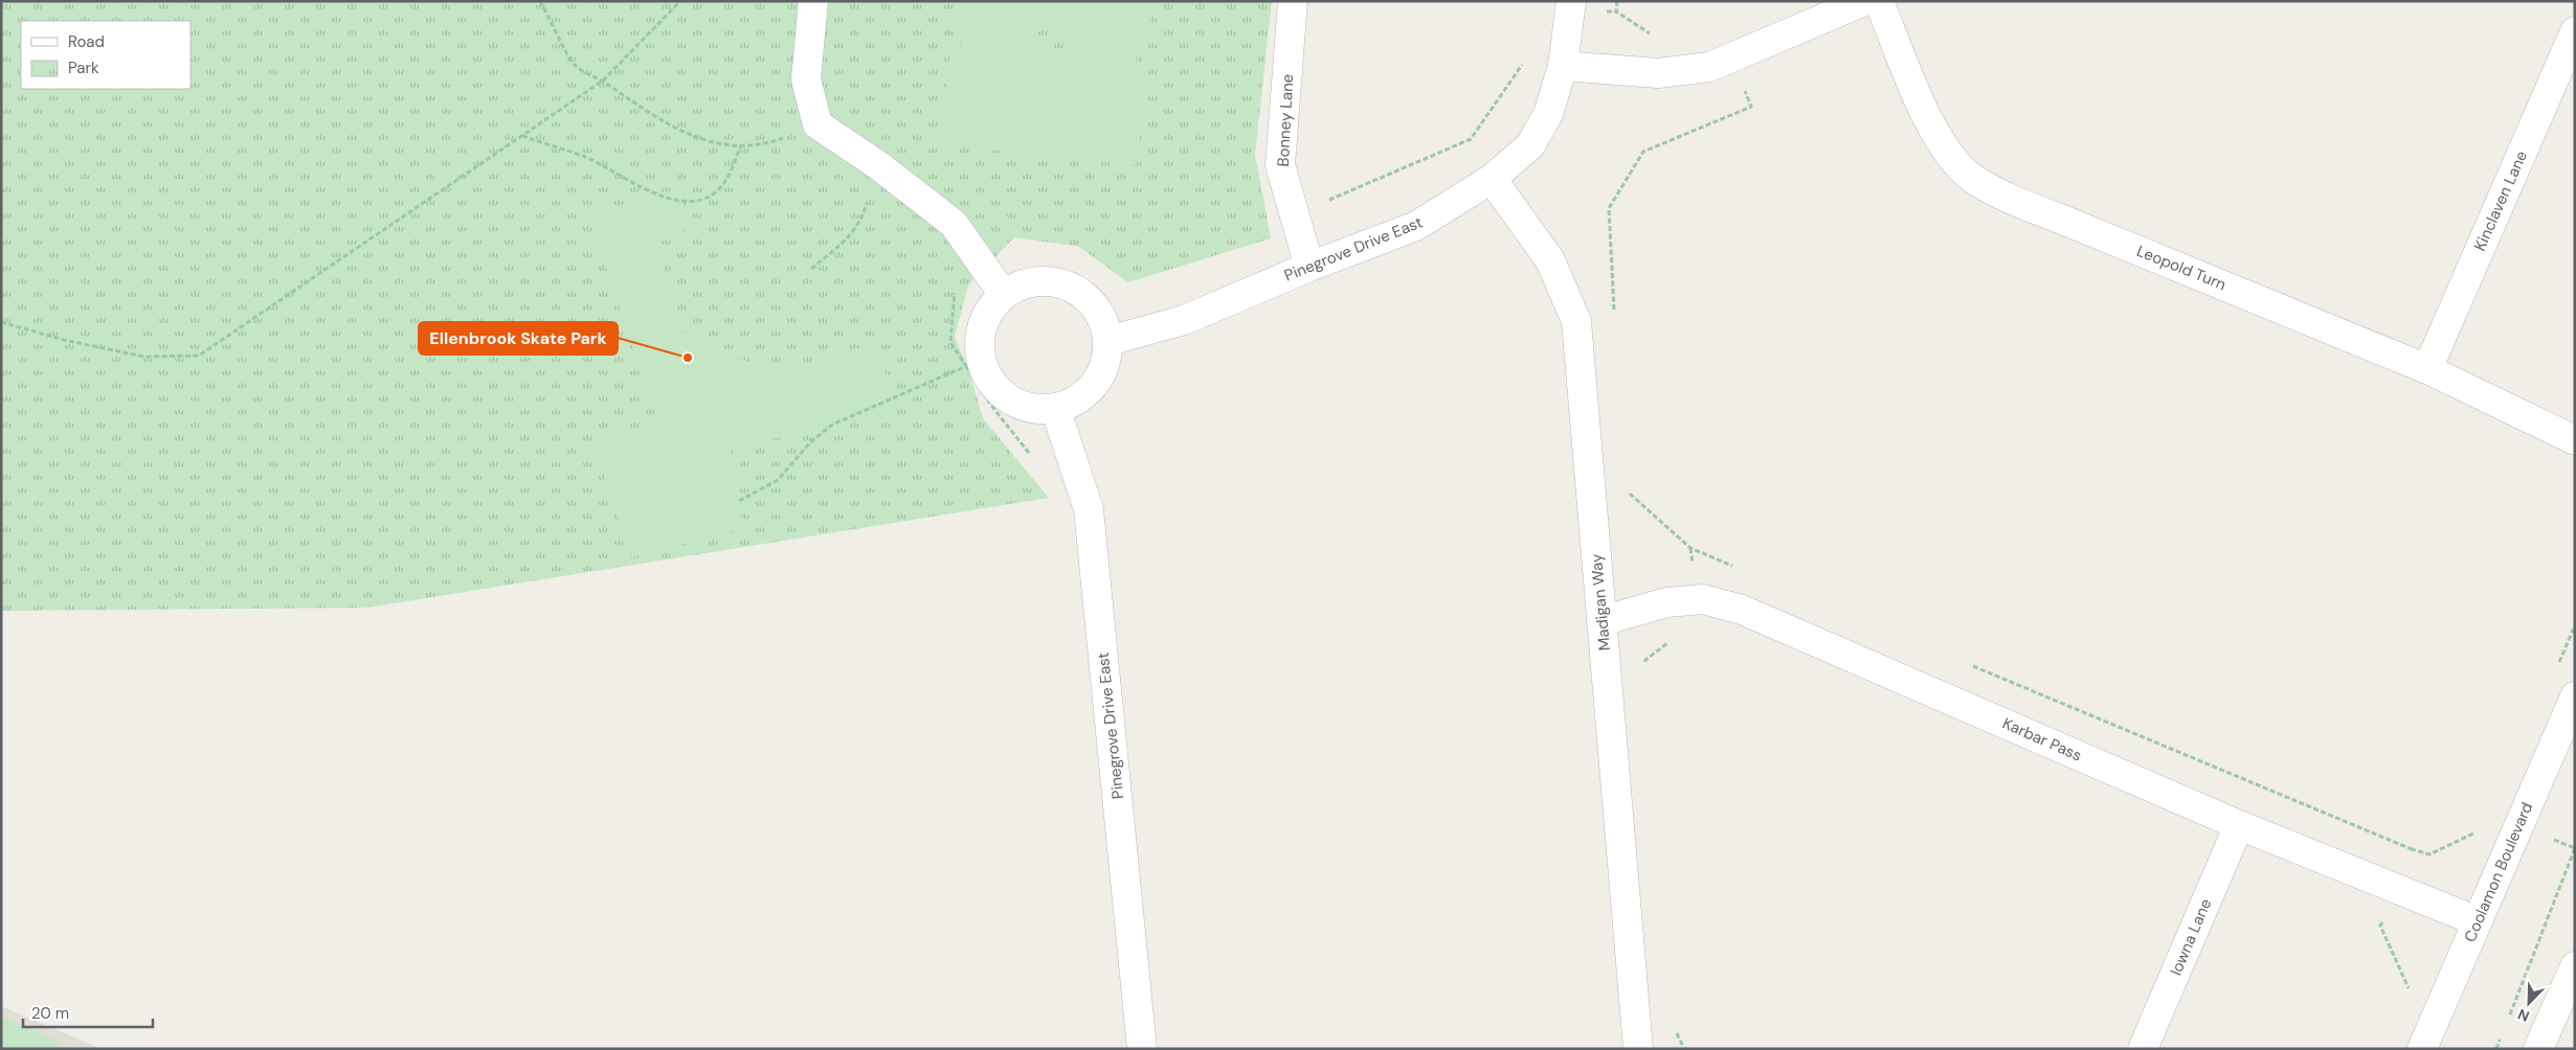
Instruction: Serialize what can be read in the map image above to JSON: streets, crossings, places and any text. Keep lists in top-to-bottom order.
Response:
{
  "streets": {
    "street": [
      "Bonney Lane",
      "Kinclaven Lane",
      "Pinegrove Drive East",
      "Leopold Turn",
      "Madigan Way",
      "Karbar Pass",
      "Coolamon Boulevard",
      "Iowna Lane"
    ]
  },
  "crossings": [
    ["Bonney Lane", "Pinegrove Drive East"],
    ["Kinclaven Lane", "Leopold Turn"],
    ["Pinegrove Drive East", "Madigan Way"],
    ["Madigan Way", "Karbar Pass"],
    ["Karbar Pass", "Coolamon Boulevard"],
    ["Karbar Pass", "Iowna Lane"]
  ],
  "places": ["Ellenbrook Skate Park"],
  "legend": ["Road", "Park"],
  "scale_bar": "20 m",
  "north": "bottom left"
}
